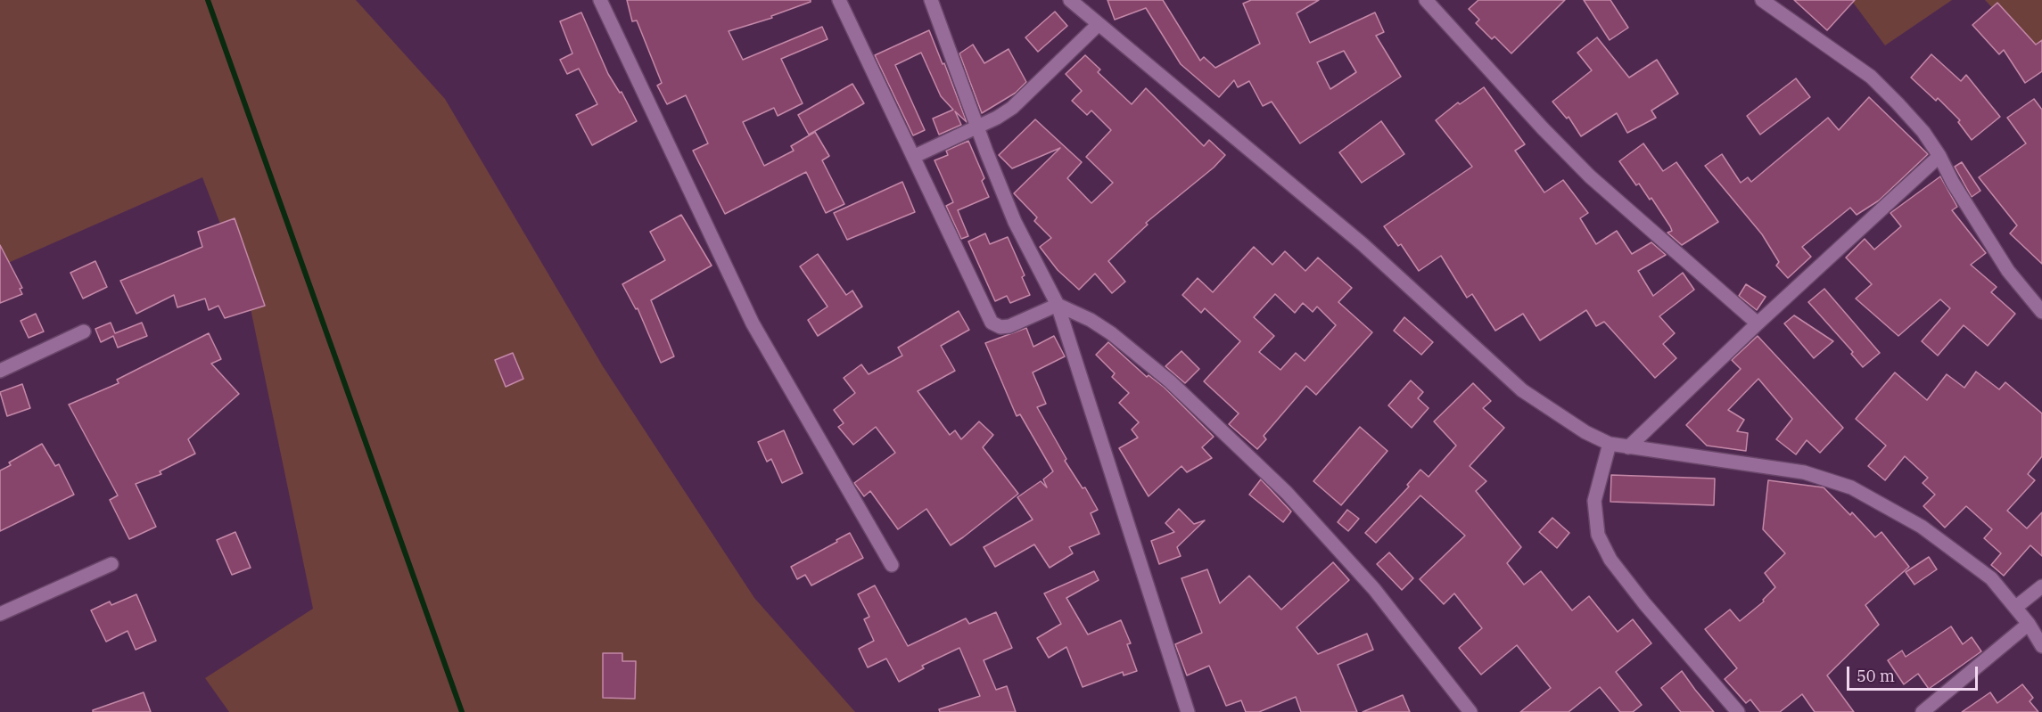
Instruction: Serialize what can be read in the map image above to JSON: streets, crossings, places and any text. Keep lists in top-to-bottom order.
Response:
{
  "scale_bar": "50 m"
}
